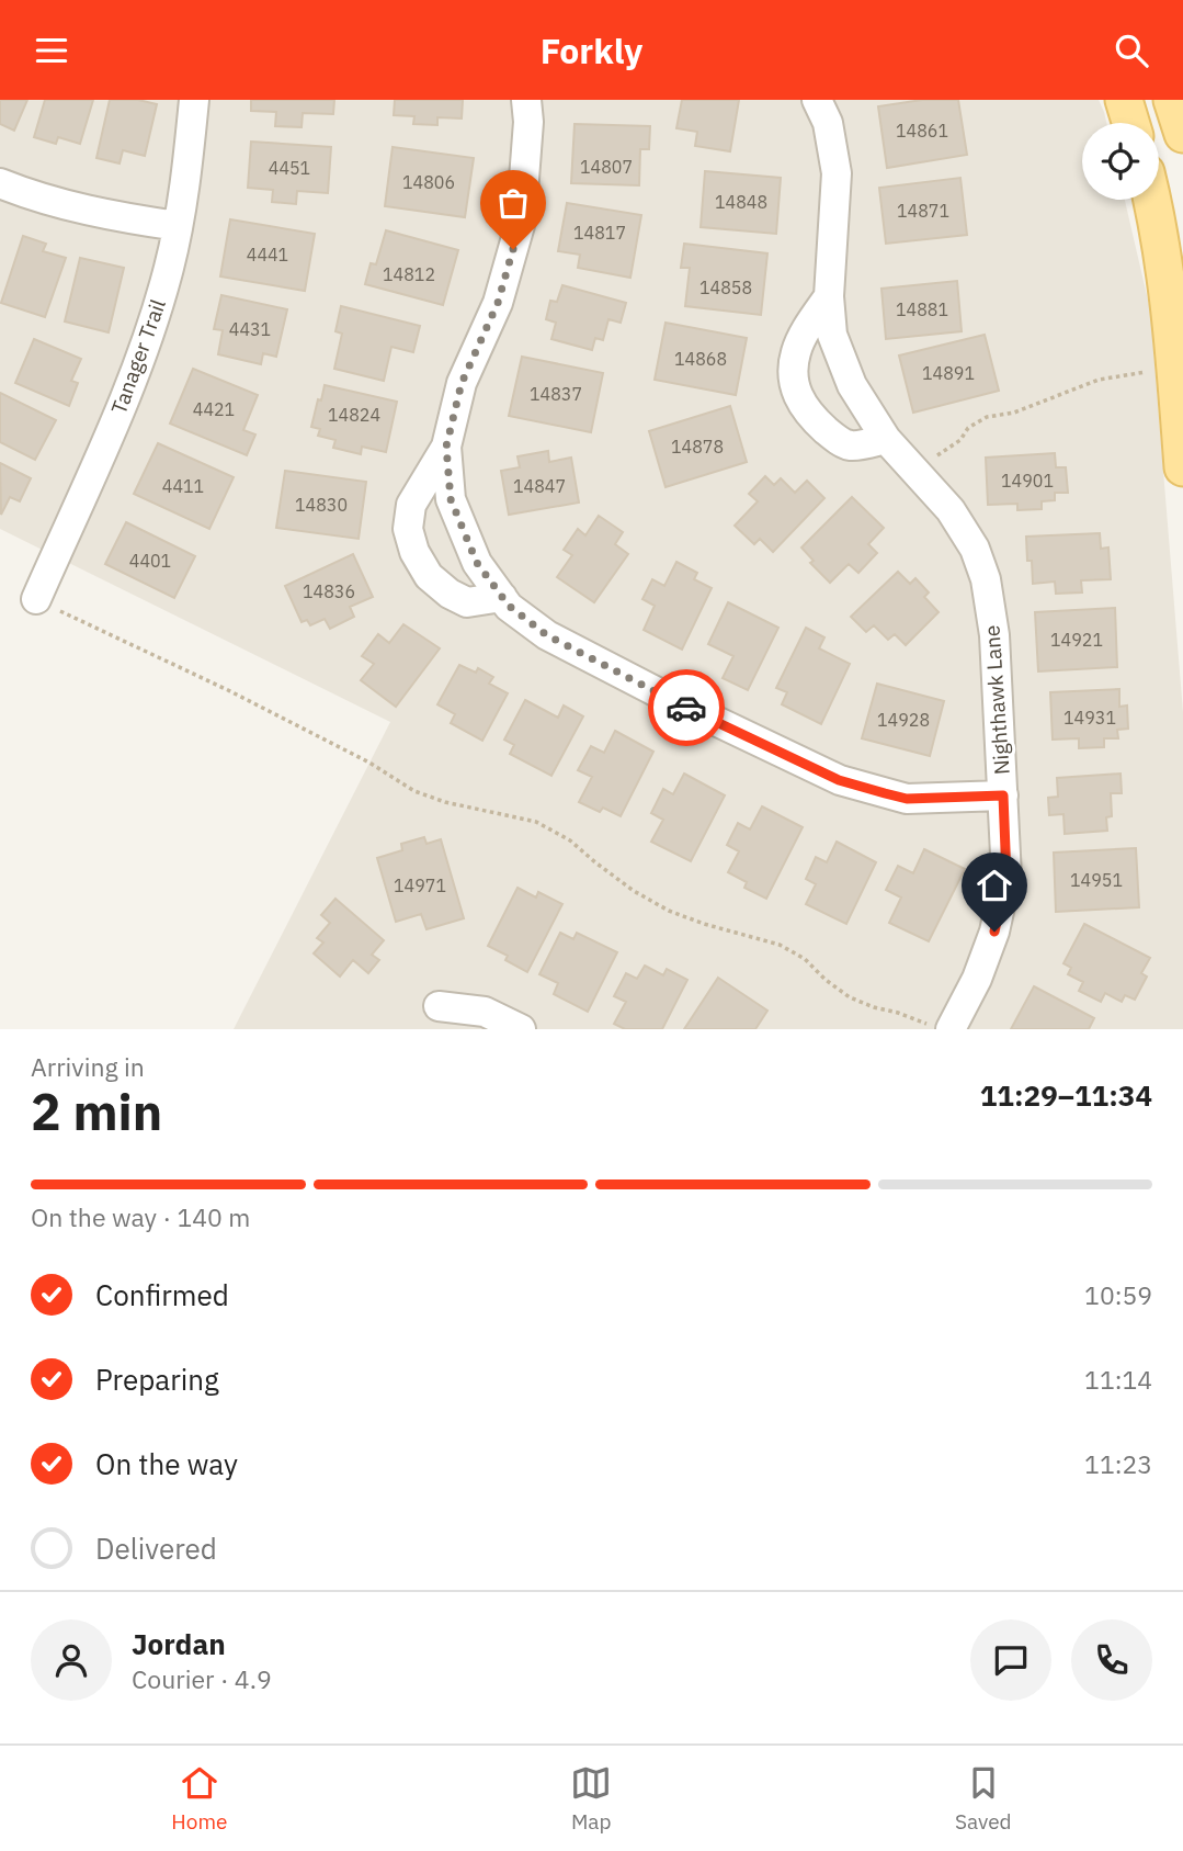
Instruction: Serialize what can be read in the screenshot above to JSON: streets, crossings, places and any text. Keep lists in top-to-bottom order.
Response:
{
  "streets": {
    "street": ["Tanager Trail", "Nighthawk Lane"]
  },
  "house_numbers": [
    "14861",
    "14807",
    "4451",
    "14806",
    "14848",
    "14871",
    "14817",
    "4441",
    "14812",
    "14858",
    "14881",
    "4431",
    "14868",
    "14891",
    "14837",
    "4421",
    "14824",
    "14878",
    "14901",
    "4411",
    "14847",
    "14830",
    "4401",
    "14836",
    "14921",
    "14931",
    "14928",
    "14951",
    "14971"
  ],
  "page": {
    "header": "Forkly",
    "heading": ["2 min", "Arriving in", "11:29–11:34"],
    "panel": ["Jordan", "Courier · 4.9"],
    "bar": "On the way · 140 m",
    "list": [
      ["Confirmed", "10:59"],
      ["Preparing", "11:14"],
      ["On the way", "11:23"],
      "Delivered"
    ],
    "tabs": ["Home", "Map", "Saved"]
  }
}
